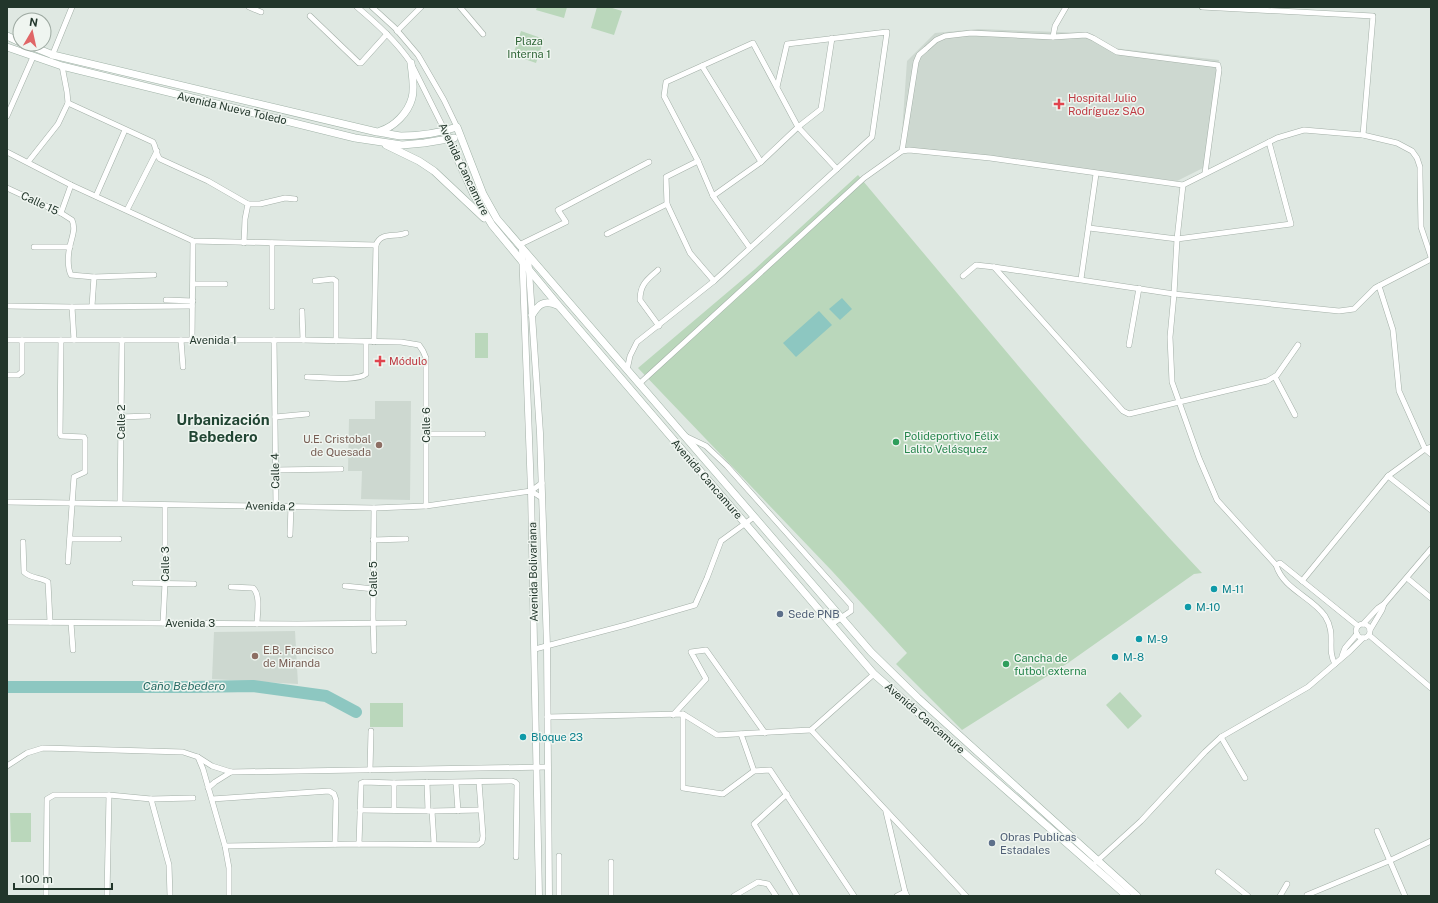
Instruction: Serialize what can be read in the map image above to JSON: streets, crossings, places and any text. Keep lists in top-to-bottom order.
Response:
{
  "streets": {
    "main road": ["Avenida Nueva Toledo", "Avenida Cancamure"],
    "street": [
      "Calle 15",
      "Avenida 1",
      "Calle 2",
      "Calle 6",
      "Calle 4",
      "Avenida 2",
      "Calle 3",
      "Avenida Bolivariana",
      "Calle 5",
      "Avenida 3"
    ]
  },
  "crossings": [
    ["Avenida Nueva Toledo", "Avenida Cancamure"],
    ["Avenida Cancamure", "Avenida Bolivariana"],
    ["Avenida 1", "Calle 2"],
    ["Avenida 1", "Calle 6"],
    ["Avenida 1", "Calle 4"],
    ["Calle 2", "Avenida 2"],
    ["Calle 6", "Avenida 2"],
    ["Calle 4", "Avenida 2"],
    ["Avenida 2", "Calle 3"],
    ["Avenida 2", "Avenida Bolivariana"],
    ["Avenida 2", "Calle 5"],
    ["Calle 3", "Avenida 3"],
    ["Calle 5", "Avenida 3"]
  ],
  "districts": ["Urbanización Bebedero"],
  "water": ["Caño Bebedero"],
  "parks": ["Plaza Interna 1"],
  "places": {
    "health": ["Hospital Julio Rodríguez SAO", "Módulo"],
    "other": [
      "Polideportivo Félix Lalito Velásquez",
      "U.E. Cristobal de Quesada",
      "M-11",
      "M-10",
      "Sede PNB",
      "M-9",
      "E.B. Francisco de Miranda",
      "M-8",
      "Cancha de futbol externa",
      "Bloque 23",
      "Obras Publicas Estadales"
    ]
  },
  "scale_bar": "100 m",
  "north": "top"
}
